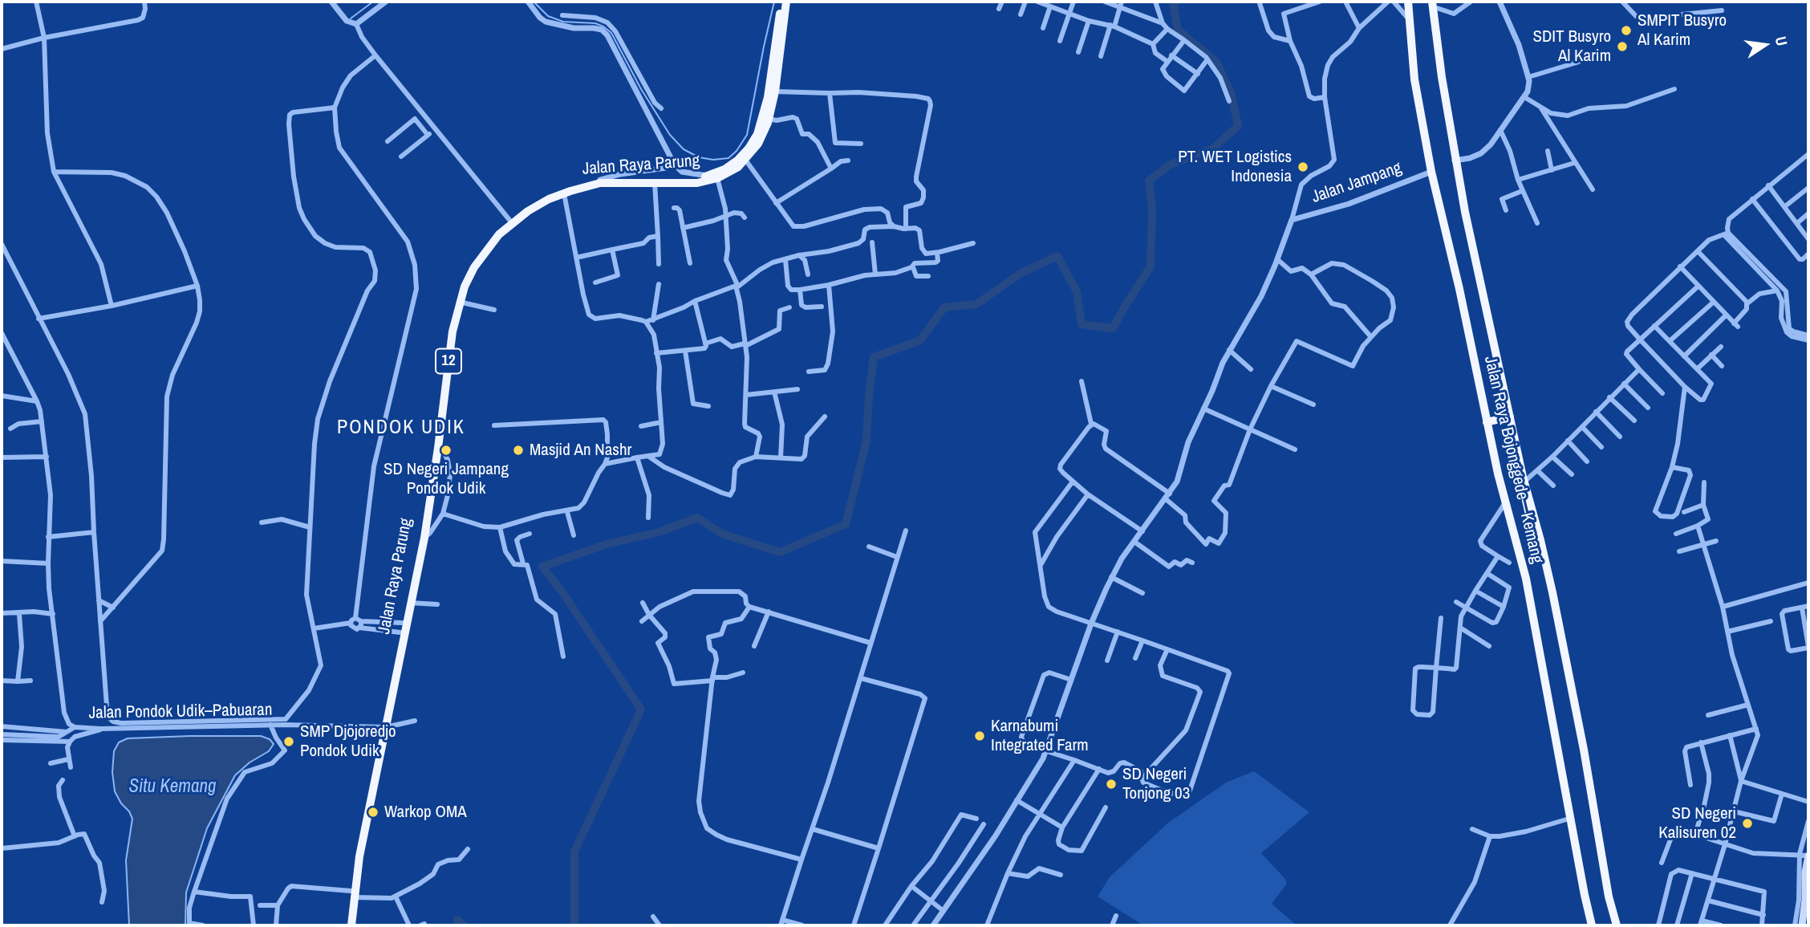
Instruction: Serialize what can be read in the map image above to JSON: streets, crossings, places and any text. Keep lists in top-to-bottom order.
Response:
{
  "streets": {
    "highway": ["Jalan Raya Parung", "12", "Jalan Raya Bojonggede—Kemang"],
    "street": ["Jalan Jampang", "Jalan Pondok Udik–Pabuaran"]
  },
  "crossings": [
    ["Jalan Raya Parung", "Jalan Pondok Udik–Pabuaran"],
    ["Jalan Jampang", "Jalan Raya Bojonggede—Kemang"]
  ],
  "districts": ["PONDOK UDIK"],
  "water": ["Situ Kemang"],
  "places": [
    "SMPIT Busyro Al Karim",
    "SDIT Busyro Al Karim",
    "PT. WET Logistics Indonesia",
    "SD Negeri Jampang Pondok Udik",
    "Masjid An Nashr",
    "Karnabumi Integrated Farm",
    "SMP Djojoredjo Pondok Udik",
    "SD Negeri Tonjong 03",
    "Warkop OMA",
    "SD Negeri Kalisuren 02"
  ],
  "north": "right"
}
